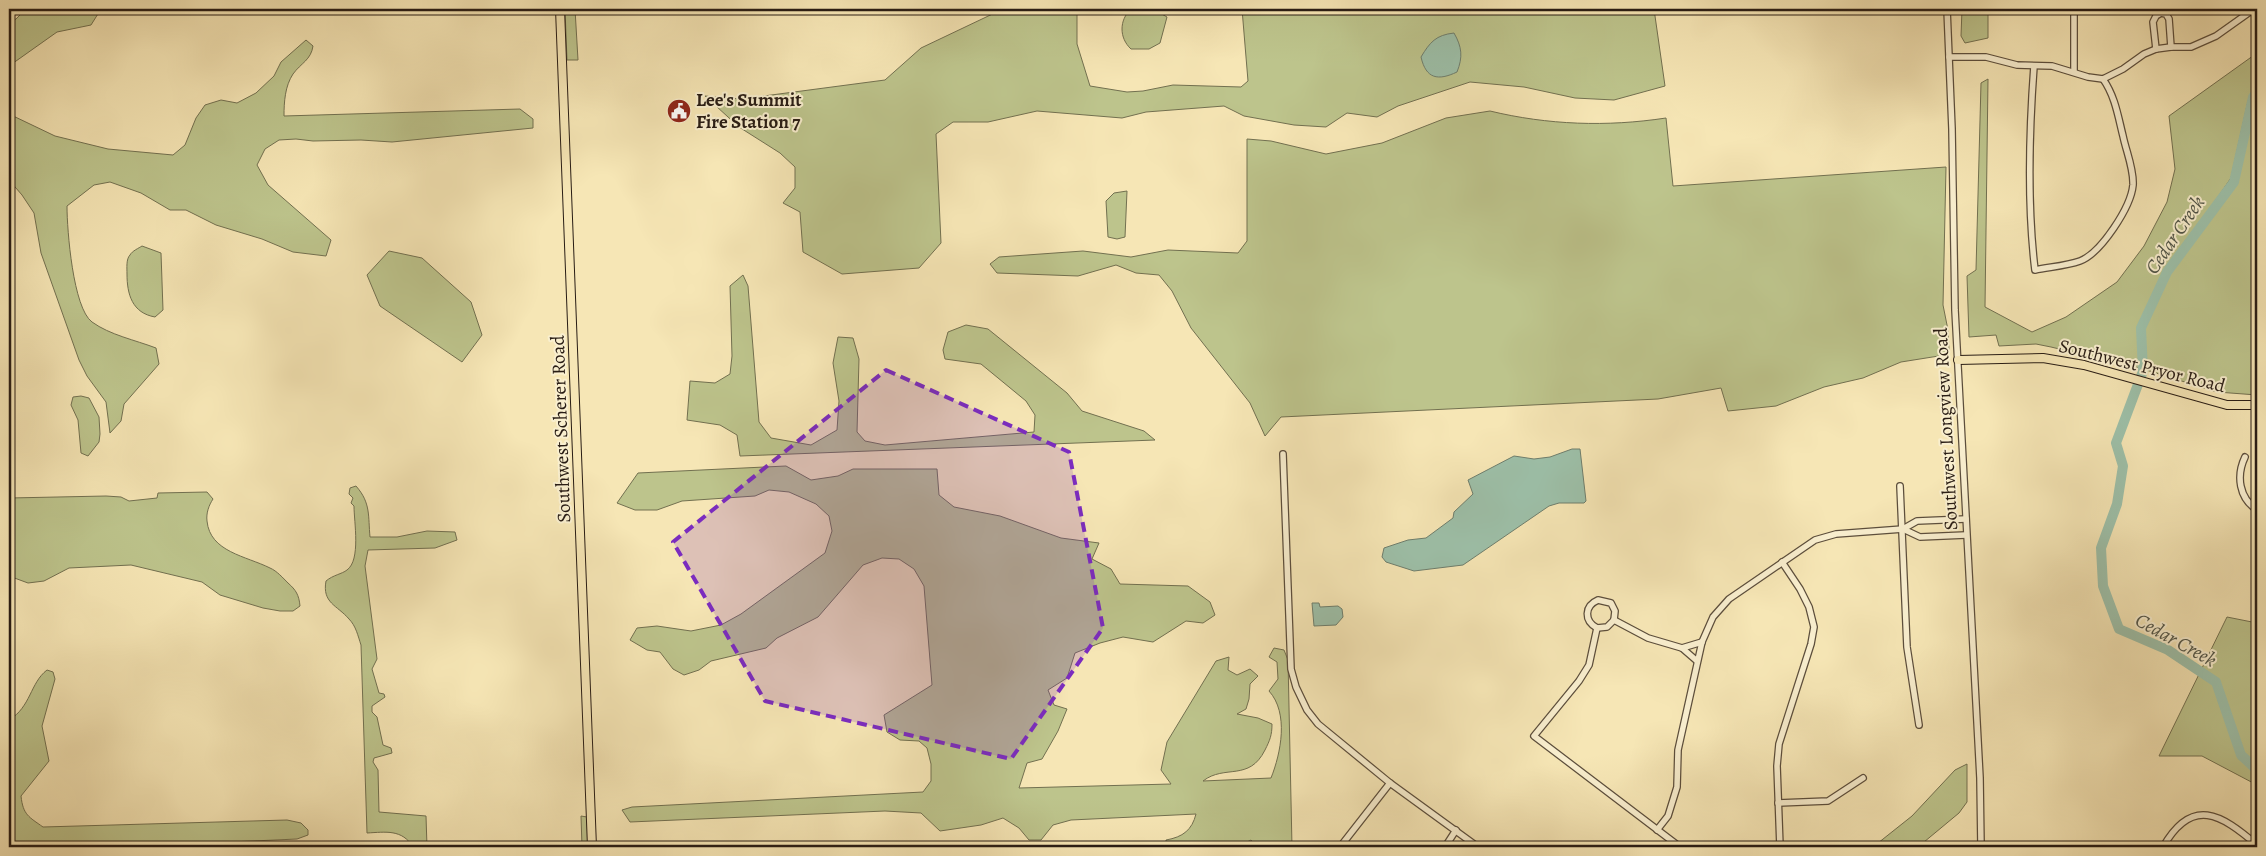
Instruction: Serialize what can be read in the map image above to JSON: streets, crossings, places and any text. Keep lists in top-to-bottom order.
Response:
{
  "streets": {
    "main road": ["Southwest Pryor Road", "Southwest Scherer Road"],
    "street": ["Southwest Longview Road"]
  },
  "crossings": [
    ["Southwest Pryor Road", "Southwest Longview Road"]
  ],
  "water": ["Cedar Creek"],
  "places": {
    "public building": ["Lee's Summit Fire Station 7"]
  }
}
